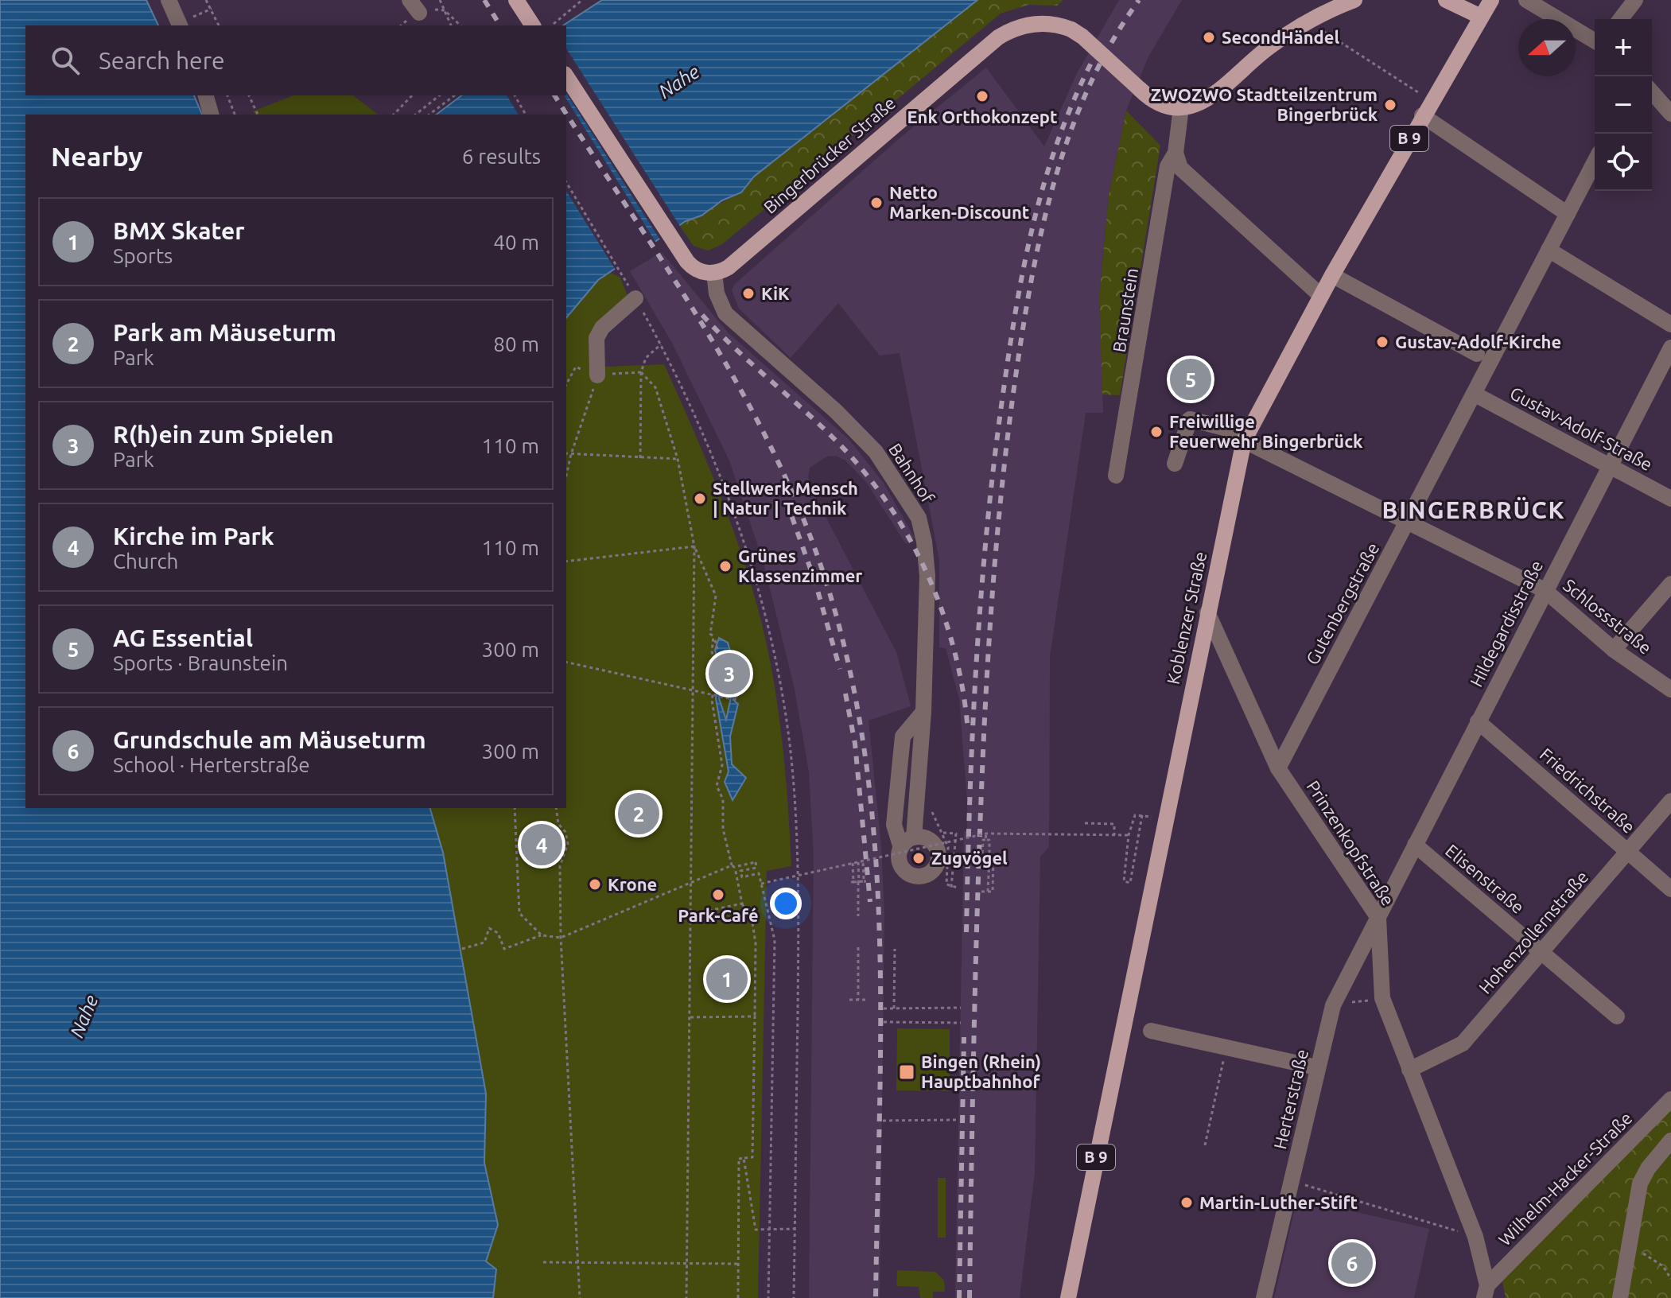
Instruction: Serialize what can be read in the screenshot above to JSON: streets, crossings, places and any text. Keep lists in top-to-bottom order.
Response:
{
  "streets": {
    "main road": ["B 9", "Bingerbrücker Straße", "Koblenzer Straße"],
    "street": [
      "Braunstein",
      "Gustav-Adolf-Straße",
      "Bahnhof",
      "Gutenbergstraße",
      "Schlossstraße",
      "Hildegardisstraße",
      "Friedrichstraße",
      "Prinzenkopfstraße",
      "Elisenstraße",
      "Hohenzollernstraße",
      "Herterstraße",
      "Wilhelm-Hacker-Straße"
    ]
  },
  "crossings": [
    ["Bingerbrücker Straße", "Braunstein"],
    ["Bingerbrücker Straße", "Bahnhof"],
    ["Gustav-Adolf-Straße", "Gutenbergstraße"],
    ["Gustav-Adolf-Straße", "Hildegardisstraße"],
    ["Gutenbergstraße", "Schlossstraße"],
    ["Gutenbergstraße", "Prinzenkopfstraße"],
    ["Schlossstraße", "Koblenzer Straße"],
    ["Schlossstraße", "Hildegardisstraße"],
    ["Koblenzer Straße", "Prinzenkopfstraße"],
    ["Hildegardisstraße", "Friedrichstraße"],
    ["Hildegardisstraße", "Prinzenkopfstraße"],
    ["Hildegardisstraße", "Elisenstraße"],
    ["Hildegardisstraße", "Herterstraße"],
    ["Friedrichstraße", "Hohenzollernstraße"],
    ["Prinzenkopfstraße", "Hohenzollernstraße"],
    ["Prinzenkopfstraße", "Herterstraße"],
    ["Prinzenkopfstraße", "Wilhelm-Hacker-Straße"],
    ["Elisenstraße", "Hohenzollernstraße"]
  ],
  "districts": ["BINGERBRÜCK"],
  "water": ["Nahe"],
  "places": {
    "other": [
      "SecondHändel",
      "Enk Orthokonzept",
      "ZWOZWO Stadtteilzentrum Bingerbrück",
      "Netto Marken-Discount",
      "KiK",
      "Gustav-Adolf-Kirche",
      "Freiwillige Feuerwehr Bingerbrück",
      "Stellwerk Mensch | Natur | Technik",
      "Grünes Klassenzimmer",
      "Zugvögel",
      "Krone",
      "Park-Café",
      "Martin-Luther-Stift"
    ],
    "transit": ["Bingen (Rhein) Hauptbahnhof"]
  },
  "north": "left",
  "page": {
    "map_buttons": ["+", "−"],
    "search": "Search here",
    "heading": ["Nearby", "6 results"],
    "list": [
      {
        "mark": "1",
        "name": "BMX Skater",
        "note": "Sports",
        "value": "40 m"
      },
      {
        "mark": "2",
        "name": "Park am Mäuseturm",
        "note": "Park",
        "value": "80 m"
      },
      {
        "mark": "3",
        "name": "R(h)ein zum Spielen",
        "note": "Park",
        "value": "110 m"
      },
      {
        "mark": "4",
        "name": "Kirche im Park",
        "note": "Church",
        "value": "110 m"
      },
      {
        "mark": "5",
        "name": "AG Essential",
        "note": "Sports · Braunstein",
        "value": "300 m"
      },
      {
        "mark": "6",
        "name": "Grundschule am Mäuseturm",
        "note": "School · Herterstraße",
        "value": "300 m"
      }
    ],
    "pins": [
      "5",
      "3",
      "2",
      "4",
      "1",
      "6"
    ]
  }
}
